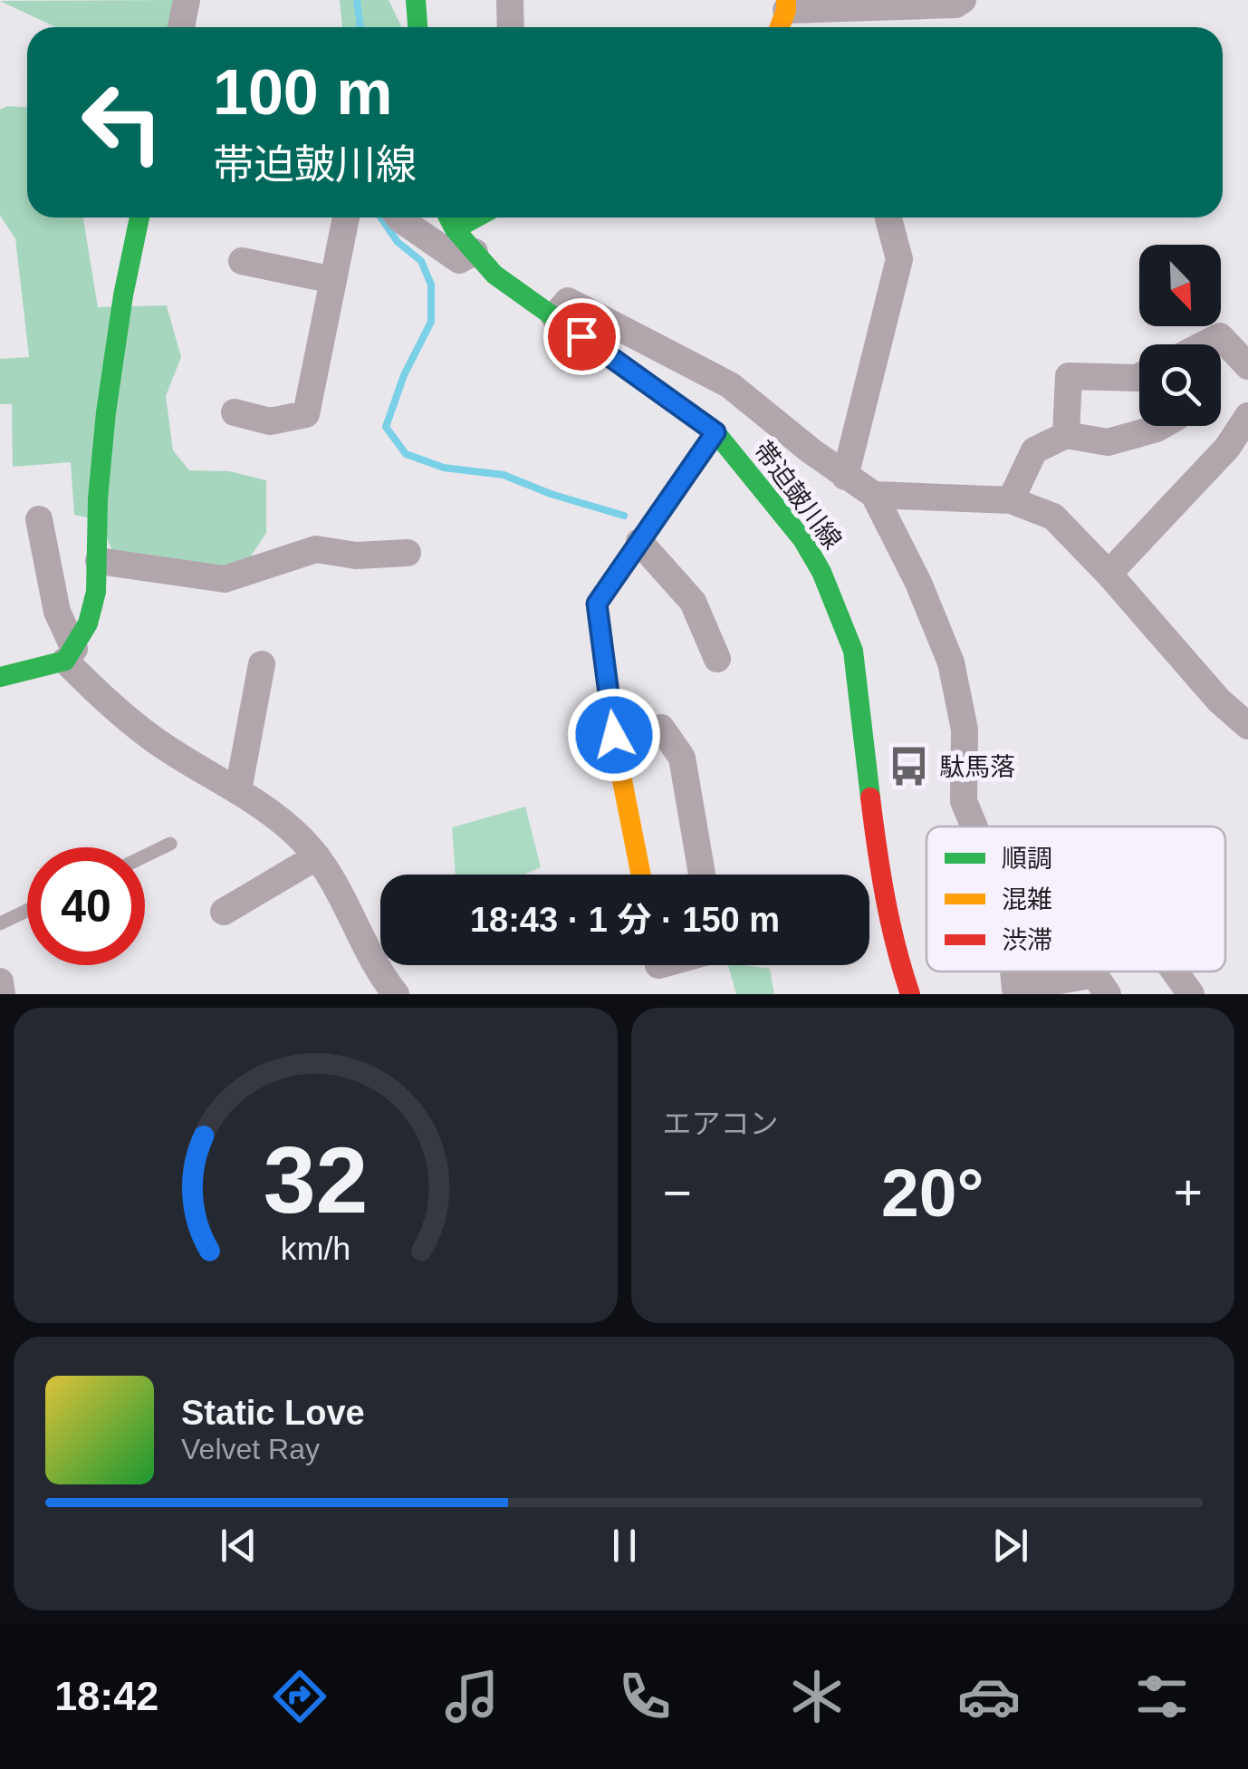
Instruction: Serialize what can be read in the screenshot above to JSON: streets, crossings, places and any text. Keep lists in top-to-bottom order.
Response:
{
  "streets": {
    "street": ["帯迫皷川線"]
  },
  "places": {
    "bus stop": ["駄馬落"]
  },
  "legend": ["順調", "混雑", "渋滞"],
  "north": "bottom right",
  "page": {
    "turn": ["100 m", "帯迫皷川線"],
    "limit": "40",
    "trip": "18:43 · 1 分 · 150 m",
    "tile": "エアコン",
    "heat": ["−", "20°", "+"],
    "song": ["Static Love", "Velvet Ray"],
    "tabs": "18:42",
    "gauge": ["32", "km/h"]
  }
}
